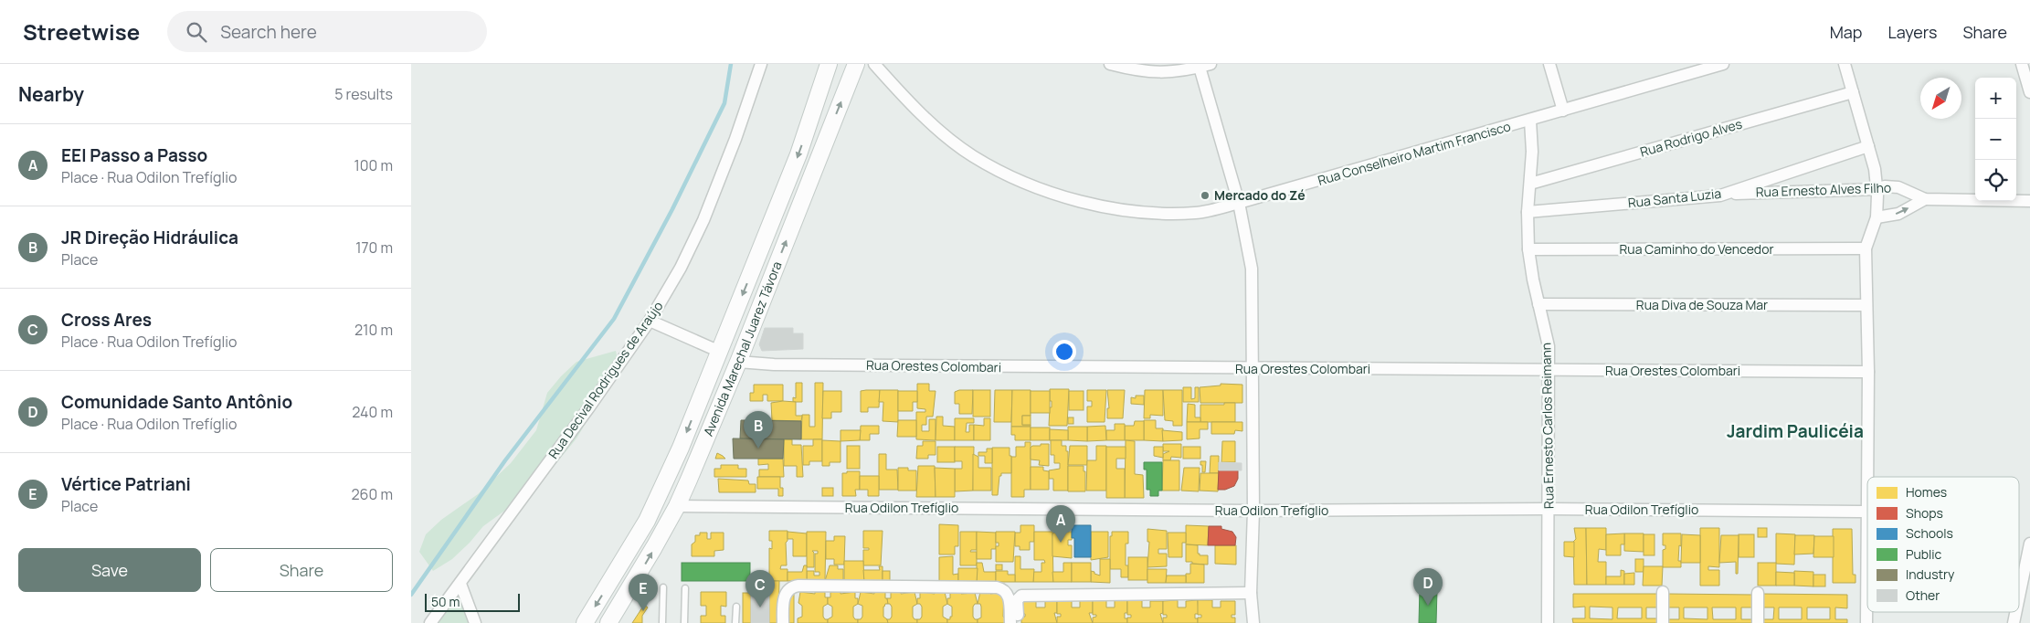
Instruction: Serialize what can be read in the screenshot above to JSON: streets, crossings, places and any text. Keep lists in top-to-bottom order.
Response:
{
  "streets": {
    "street": [
      "Rua Rodrigo Alves",
      "Rua Conselheiro Martim Francisco",
      "Rua Ernesto Alves Filho",
      "Rua Santa Luzia",
      "Rua Caminho do Vencedor",
      "Rua Diva de Souza Mar",
      "Avenida Marechal Juarez Távora",
      "Rua Orestes Colombari",
      "Rua Decival Rodrigues de Araújo",
      "Rua Ernesto Carlos Reimann",
      "Rua Odilon Trefíglio"
    ]
  },
  "crossings": [
    ["Rua Rodrigo Alves", "Rua Ernesto Carlos Reimann"],
    ["Rua Conselheiro Martim Francisco", "Rua Ernesto Carlos Reimann"],
    ["Rua Ernesto Alves Filho", "Rua Santa Luzia"],
    ["Rua Santa Luzia", "Rua Ernesto Carlos Reimann"],
    ["Rua Caminho do Vencedor", "Rua Ernesto Carlos Reimann"],
    ["Rua Diva de Souza Mar", "Rua Ernesto Carlos Reimann"],
    ["Avenida Marechal Juarez Távora", "Rua Orestes Colombari"],
    ["Avenida Marechal Juarez Távora", "Rua Odilon Trefíglio"],
    ["Rua Orestes Colombari", "Rua Ernesto Carlos Reimann"],
    ["Rua Ernesto Carlos Reimann", "Rua Odilon Trefíglio"]
  ],
  "districts": ["Jardim Paulicéia"],
  "places": ["Mercado do Zé"],
  "legend": [
    "Homes",
    "Shops",
    "Schools",
    "Public",
    "Industry",
    "Other"
  ],
  "scale_bar": "50 m",
  "north": "bottom left",
  "page": {
    "header": "Streetwise",
    "search": "Search here",
    "nav": ["Map", "Layers", "Share"],
    "heading": ["Nearby", "5 results"],
    "map_buttons": ["+", "−"],
    "list": [
      {
        "mark": "A",
        "name": "EEI Passo a Passo",
        "note": "Place · Rua Odilon Trefíglio",
        "value": "100 m"
      },
      {
        "mark": "B",
        "name": "JR Direção Hidráulica",
        "note": "Place",
        "value": "170 m"
      },
      {
        "mark": "C",
        "name": "Cross Ares",
        "note": "Place · Rua Odilon Trefíglio",
        "value": "210 m"
      },
      {
        "mark": "D",
        "name": "Comunidade Santo Antônio",
        "note": "Place · Rua Odilon Trefíglio",
        "value": "240 m"
      },
      {
        "mark": "E",
        "name": "Vértice Patriani",
        "note": "Place",
        "value": "260 m"
      }
    ],
    "pins": [
      "B",
      "A",
      "D",
      "C",
      "E"
    ],
    "buttons": ["Save", "Share"],
    "scale": "50 m"
  }
}
